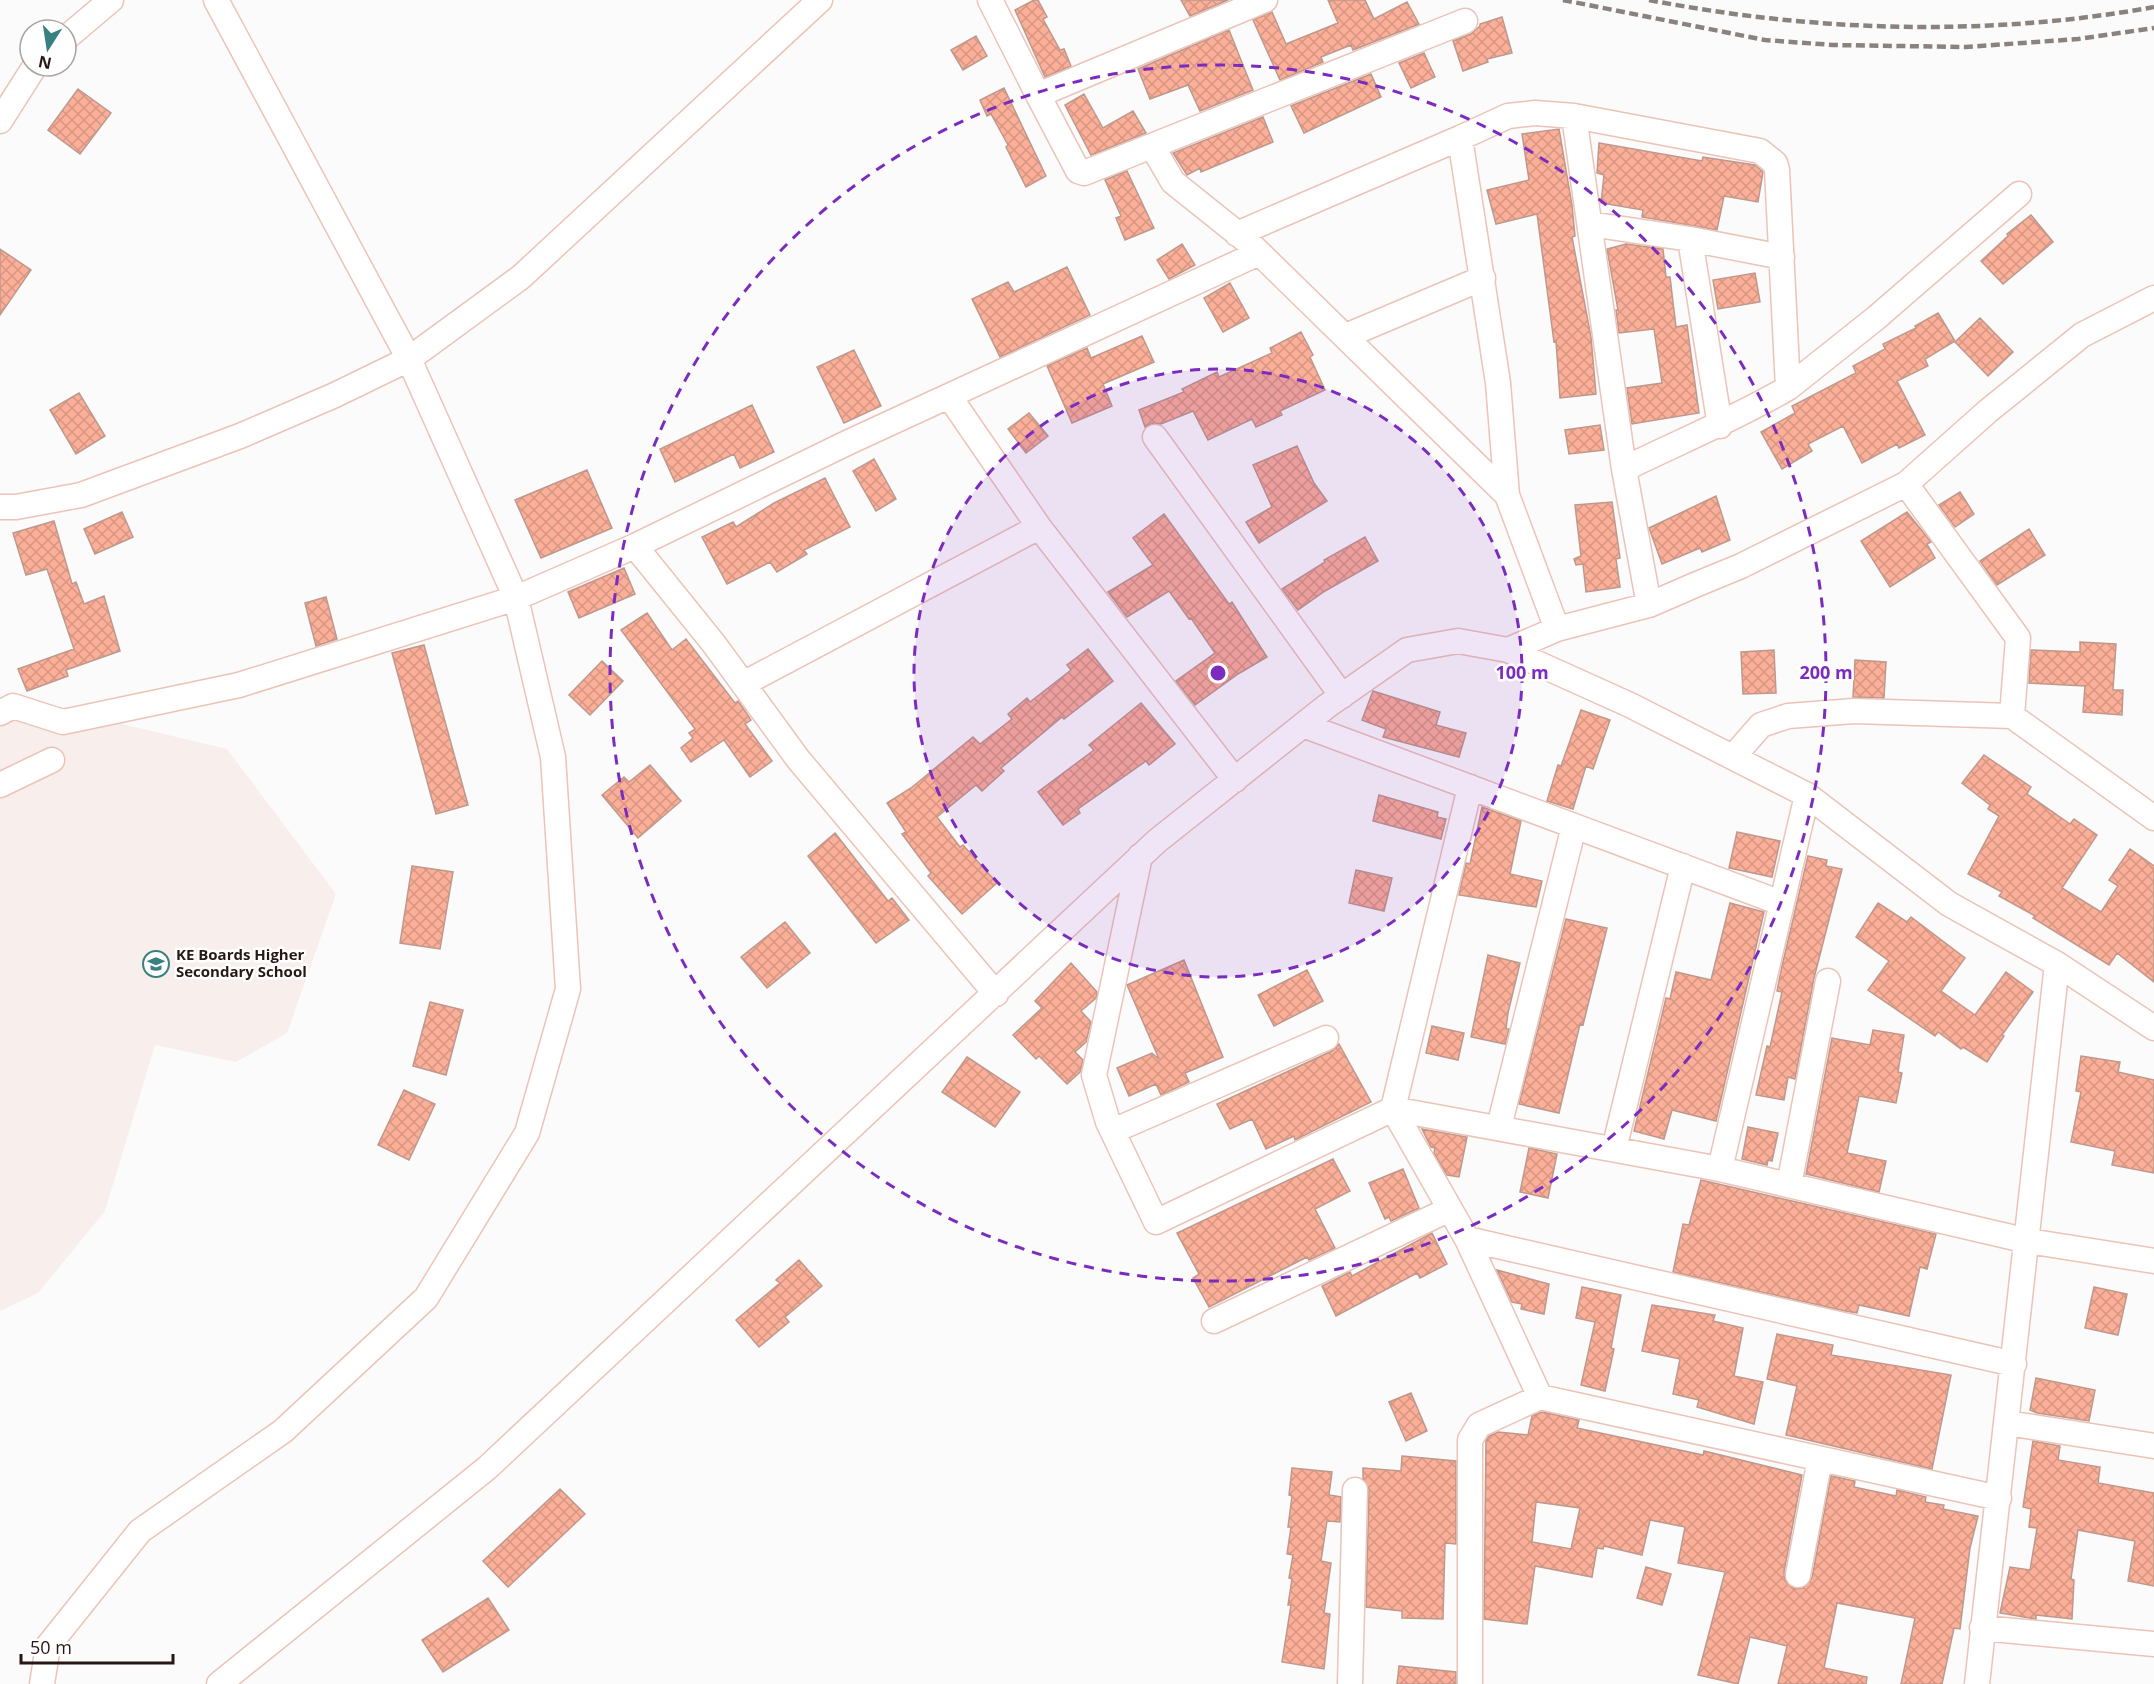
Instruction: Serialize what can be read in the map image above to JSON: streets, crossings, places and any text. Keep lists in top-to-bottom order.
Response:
{
  "places": {
    "school or university": ["KE Boards Higher Secondary School"]
  },
  "scale_bar": "50 m",
  "north": "bottom",
  "rings": ["100 m", "200 m"]
}
